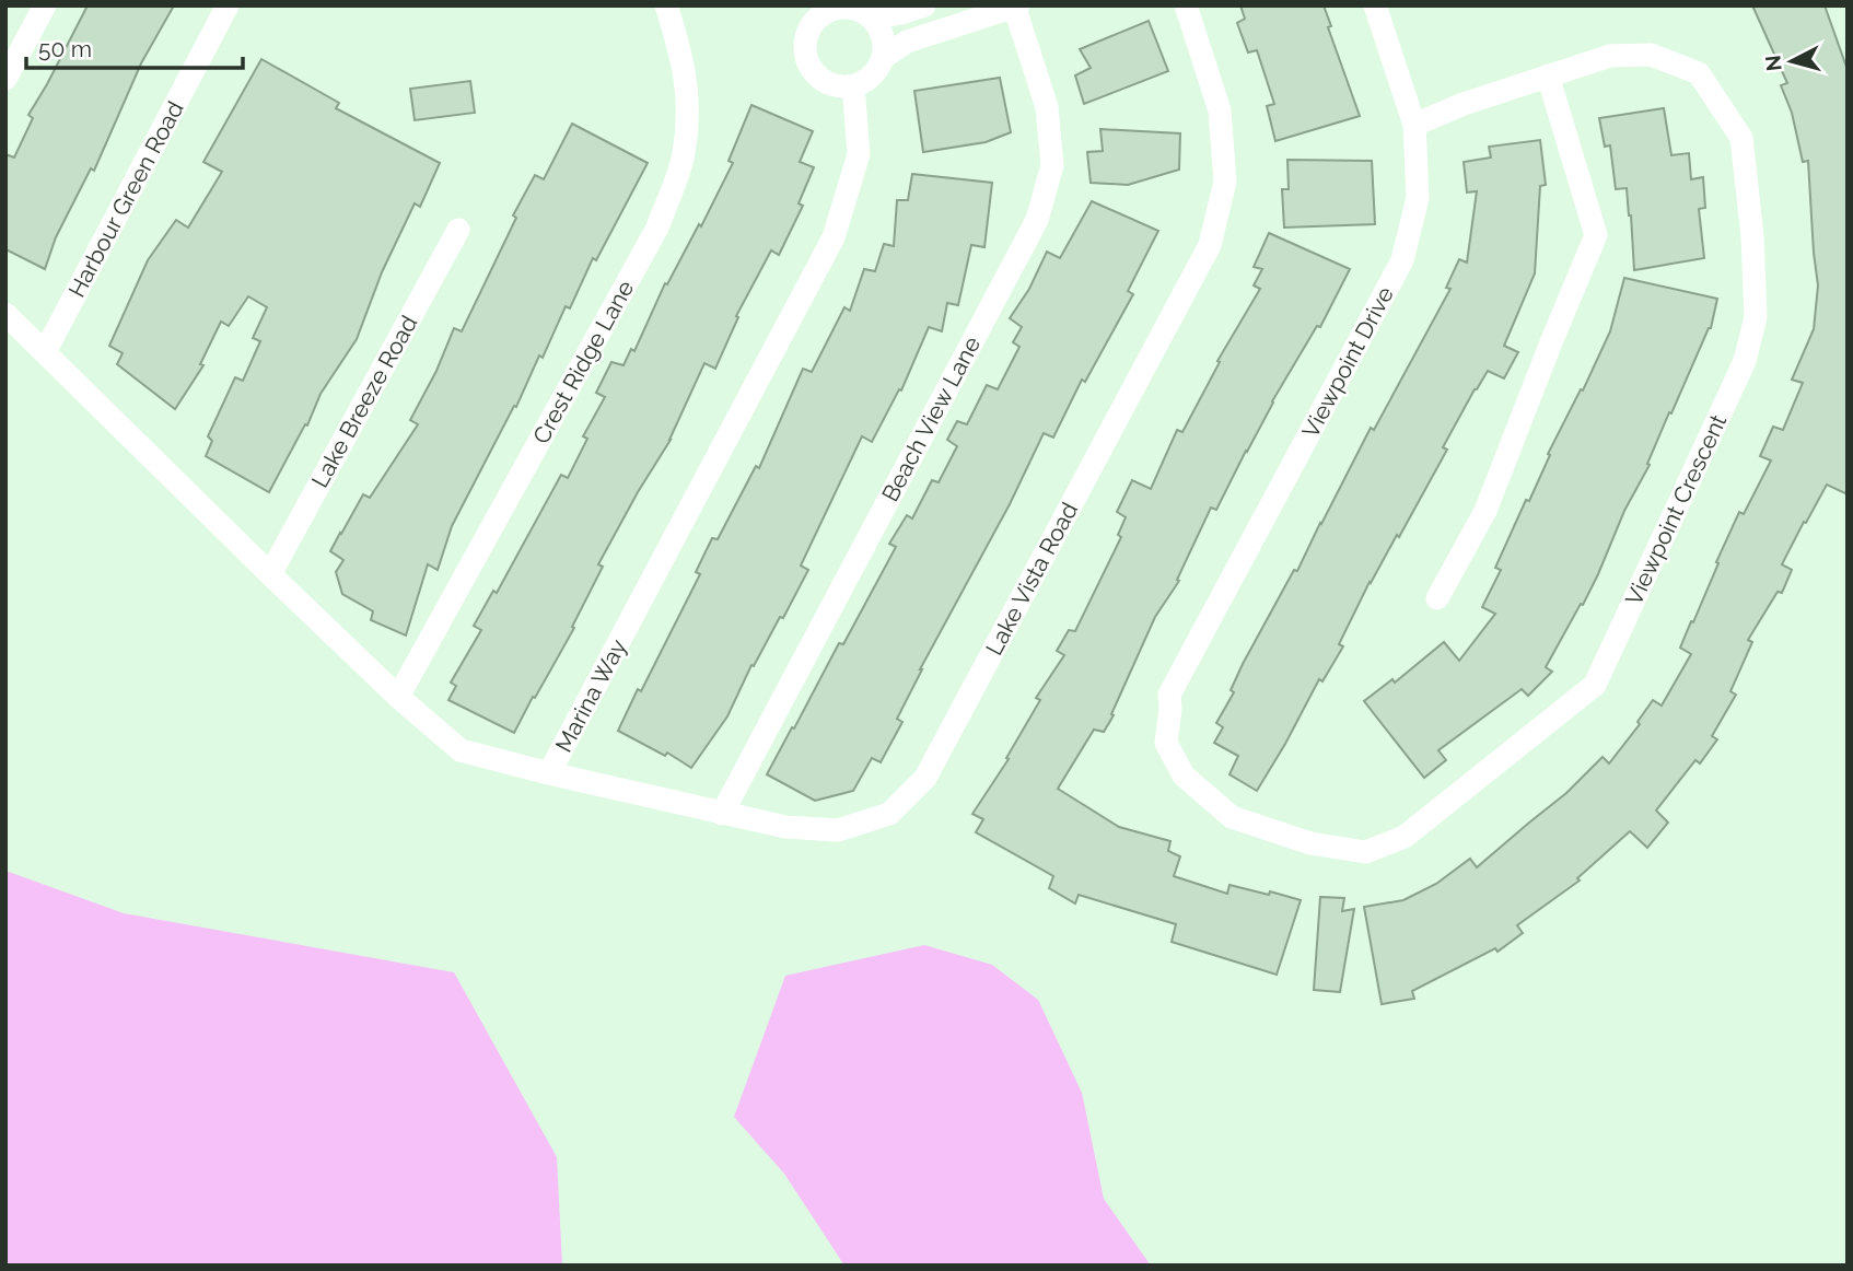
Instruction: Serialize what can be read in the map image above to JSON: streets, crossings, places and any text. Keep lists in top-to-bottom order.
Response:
{
  "streets": {
    "street": [
      "Harbour Green Road",
      "Crest Ridge Lane",
      "Viewpoint Drive",
      "Lake Breeze Road",
      "Beach View Lane",
      "Viewpoint Crescent",
      "Lake Vista Road",
      "Marina Way"
    ]
  },
  "crossings": [
    ["Harbour Green Road", "Marina Way"],
    ["Crest Ridge Lane", "Marina Way"],
    ["Viewpoint Drive", "Viewpoint Crescent"],
    ["Lake Breeze Road", "Marina Way"],
    ["Beach View Lane", "Lake Vista Road"],
    ["Lake Vista Road", "Marina Way"]
  ],
  "scale_bar": "50 m",
  "north": "left"
}
